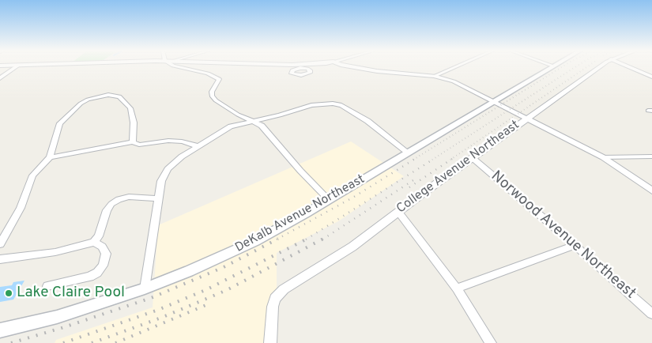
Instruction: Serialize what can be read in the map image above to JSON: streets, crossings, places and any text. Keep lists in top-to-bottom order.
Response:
{
  "streets": {
    "main road": ["DeKalb Avenue Northeast"],
    "street": ["College Avenue Northeast", "Norwood Avenue Northeast"]
  },
  "crossings": [
    ["College Avenue Northeast", "Norwood Avenue Northeast"]
  ],
  "places": ["Lake Claire Pool"]
}
